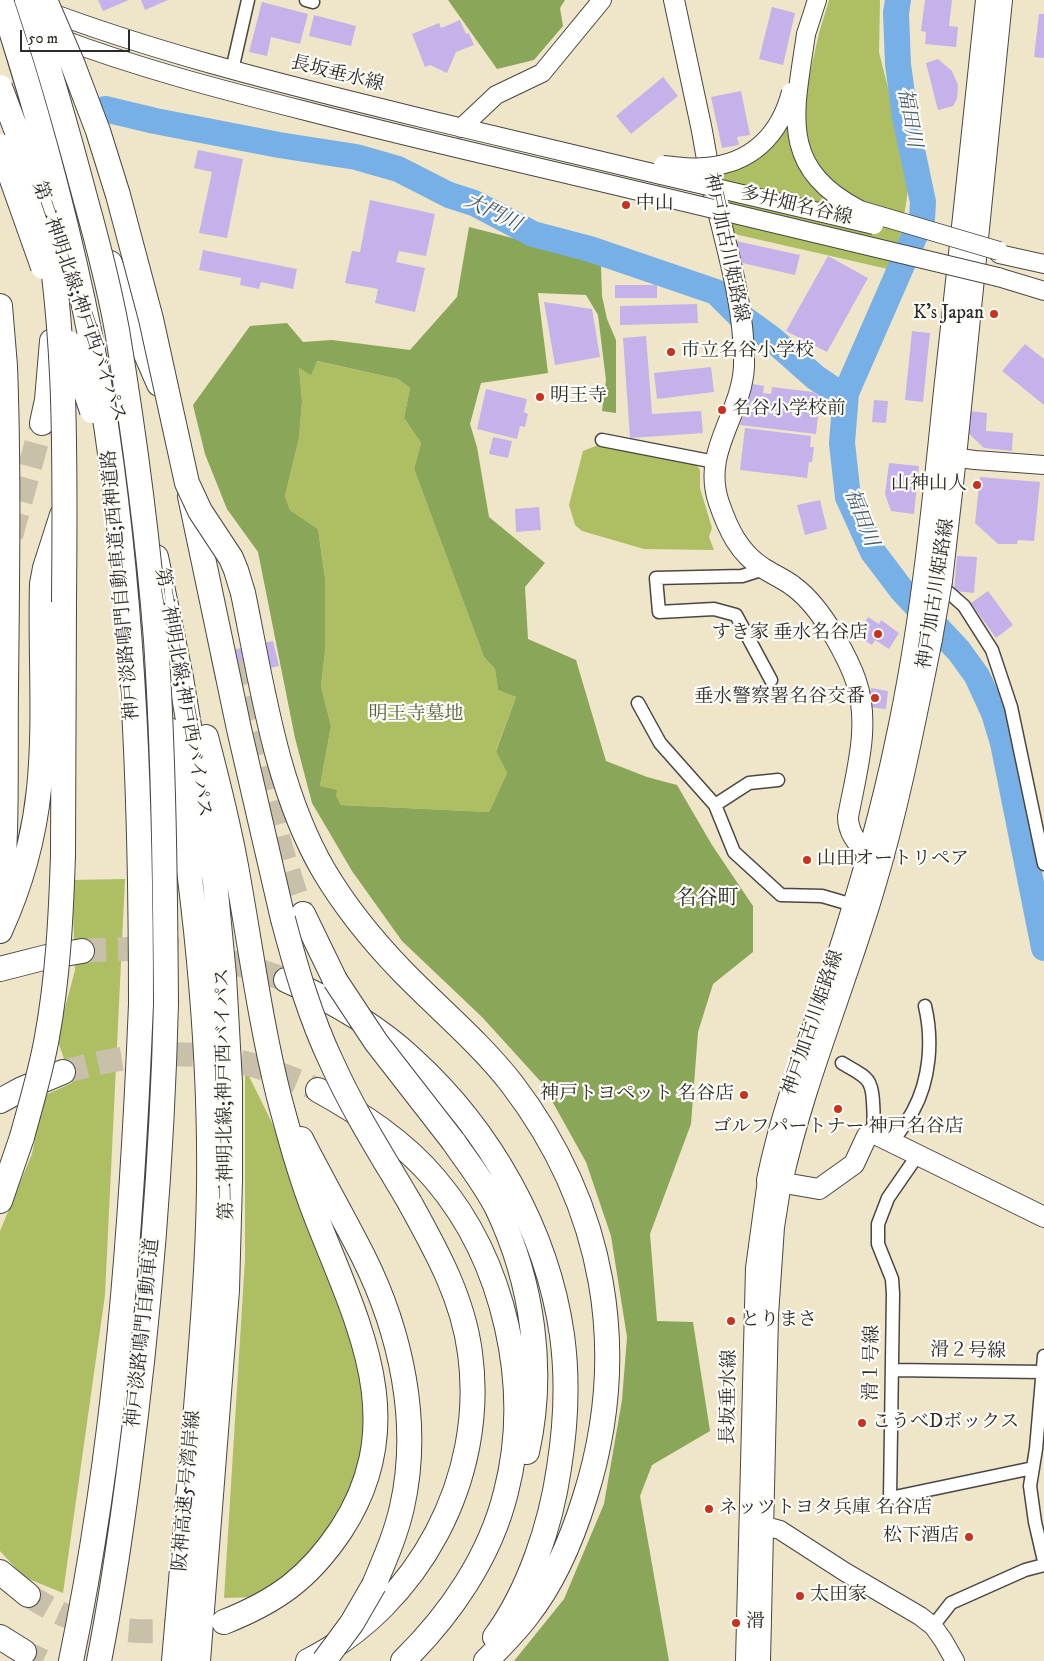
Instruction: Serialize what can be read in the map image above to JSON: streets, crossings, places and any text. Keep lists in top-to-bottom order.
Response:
{
  "streets": {
    "highway": [
      "第二神明北線;神戸西バイパス",
      "神戸淡路鳴門自動車道;西神道路",
      "神戸淡路鳴門自動車道",
      "阪神高速5号湾岸線"
    ],
    "main road": ["神戸加古川姫路線"],
    "street": [
      "長坂垂水線",
      "多井畑名谷線",
      "滑２号線",
      "滑１号線"
    ]
  },
  "crossings": [
    ["長坂垂水線", "多井畑名谷線"],
    ["長坂垂水線", "神戸加古川姫路線"],
    ["長坂垂水線", "神戸淡路鳴門自動車道;西神道路"],
    ["多井畑名谷線", "神戸淡路鳴門自動車道;西神道路"],
    ["第二神明北線;神戸西バイパス", "阪神高速5号湾岸線"],
    ["神戸淡路鳴門自動車道;西神道路", "神戸淡路鳴門自動車道"],
    ["滑２号線", "滑１号線"]
  ],
  "districts": ["名谷町"],
  "water": ["福田川", "大門川"],
  "parks": ["明王寺墓地"],
  "places": [
    "中山",
    "K's Japan",
    "市立名谷小学校",
    "明王寺",
    "名谷小学校前",
    "山神山人",
    "すき家 垂水名谷店",
    "垂水警察署名谷交番",
    "山田オートリペア",
    "神戸トヨペット 名谷店",
    "ゴルフパートナー 神戸名谷店",
    "とりまさ",
    "こうべDボックス",
    "ネッツトヨタ兵庫 名谷店",
    "松下酒店",
    "太田家",
    "滑"
  ],
  "scale_bar": "50 m"
}
